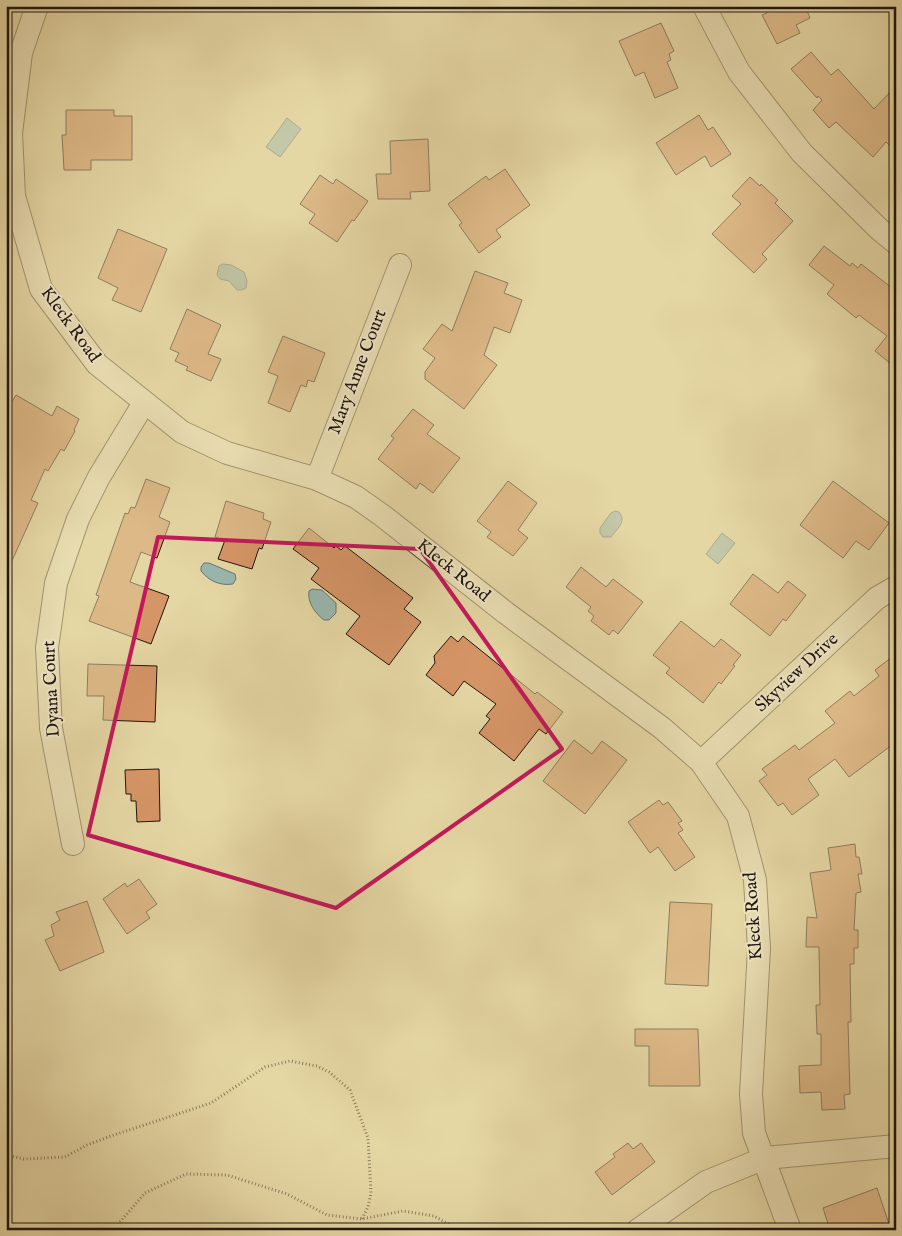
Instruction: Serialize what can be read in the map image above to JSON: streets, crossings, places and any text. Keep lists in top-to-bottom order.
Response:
{
  "streets": {
    "street": [
      "Kleck Road",
      "Mary Anne Court",
      "Skyview Drive",
      "Dyana Court"
    ]
  },
  "crossings": [
    ["Kleck Road", "Mary Anne Court"],
    ["Kleck Road", "Skyview Drive"],
    ["Kleck Road", "Dyana Court"]
  ]
}
